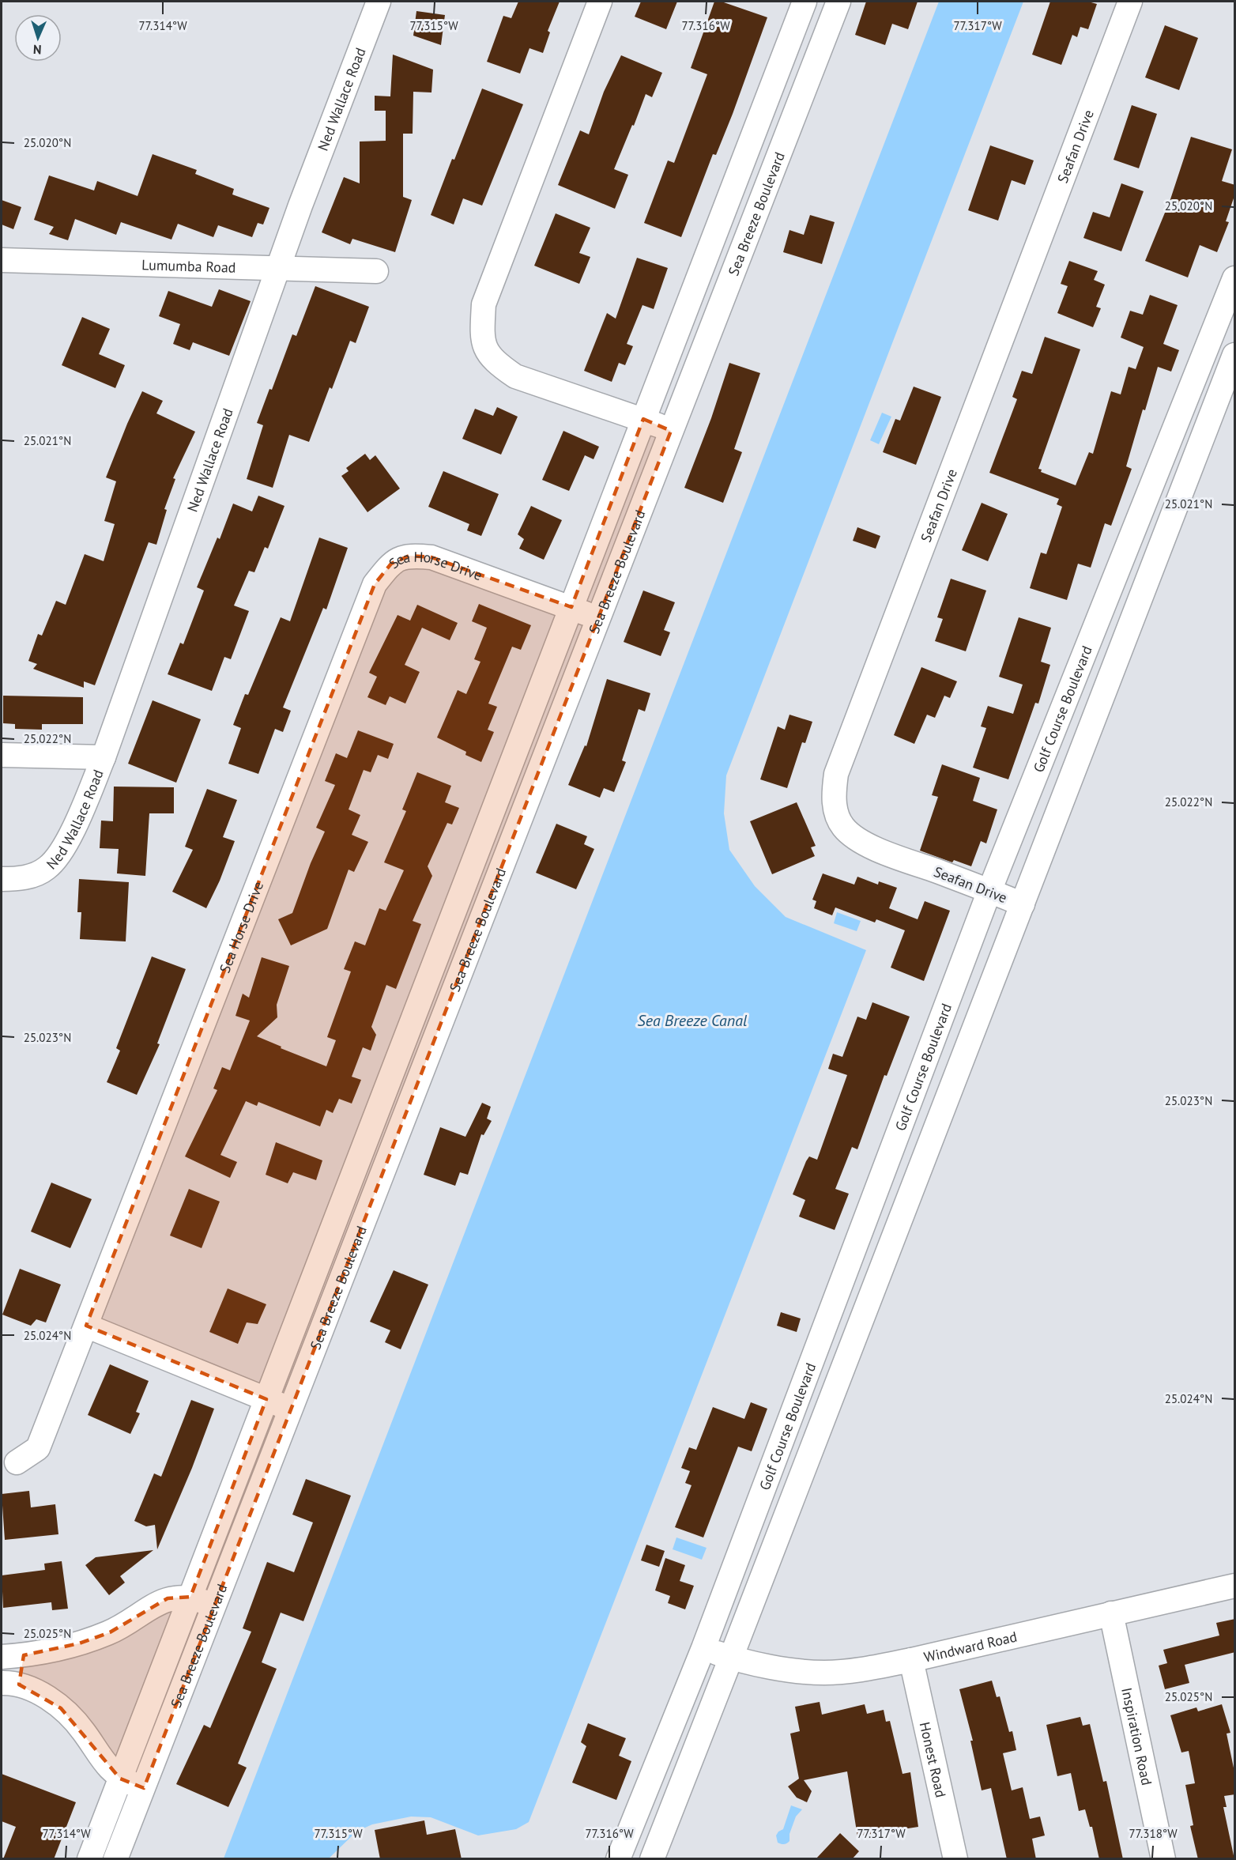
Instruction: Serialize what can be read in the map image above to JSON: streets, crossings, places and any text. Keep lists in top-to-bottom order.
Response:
{
  "streets": {
    "street": [
      "Ned Wallace Road",
      "Seafan Drive",
      "Sea Breeze Boulevard",
      "Lumumba Road",
      "Sea Horse Drive",
      "Golf Course Boulevard",
      "Windward Road",
      "Inspiration Road",
      "Honest Road"
    ]
  },
  "crossings": [
    ["Ned Wallace Road", "Lumumba Road"],
    ["Seafan Drive", "Golf Course Boulevard"],
    ["Sea Breeze Boulevard", "Sea Horse Drive"],
    ["Golf Course Boulevard", "Windward Road"],
    ["Windward Road", "Inspiration Road"],
    ["Windward Road", "Honest Road"]
  ],
  "water": ["Sea Breeze Canal"],
  "north": "bottom",
  "coordinates": [
    "77.314°W",
    "77.315°W",
    "77.316°W",
    "77.317°W",
    "25.020°N",
    "25.021°N",
    "25.022°N",
    "25.023°N",
    "25.024°N",
    "25.025°N",
    "77.318°W"
  ]
}
